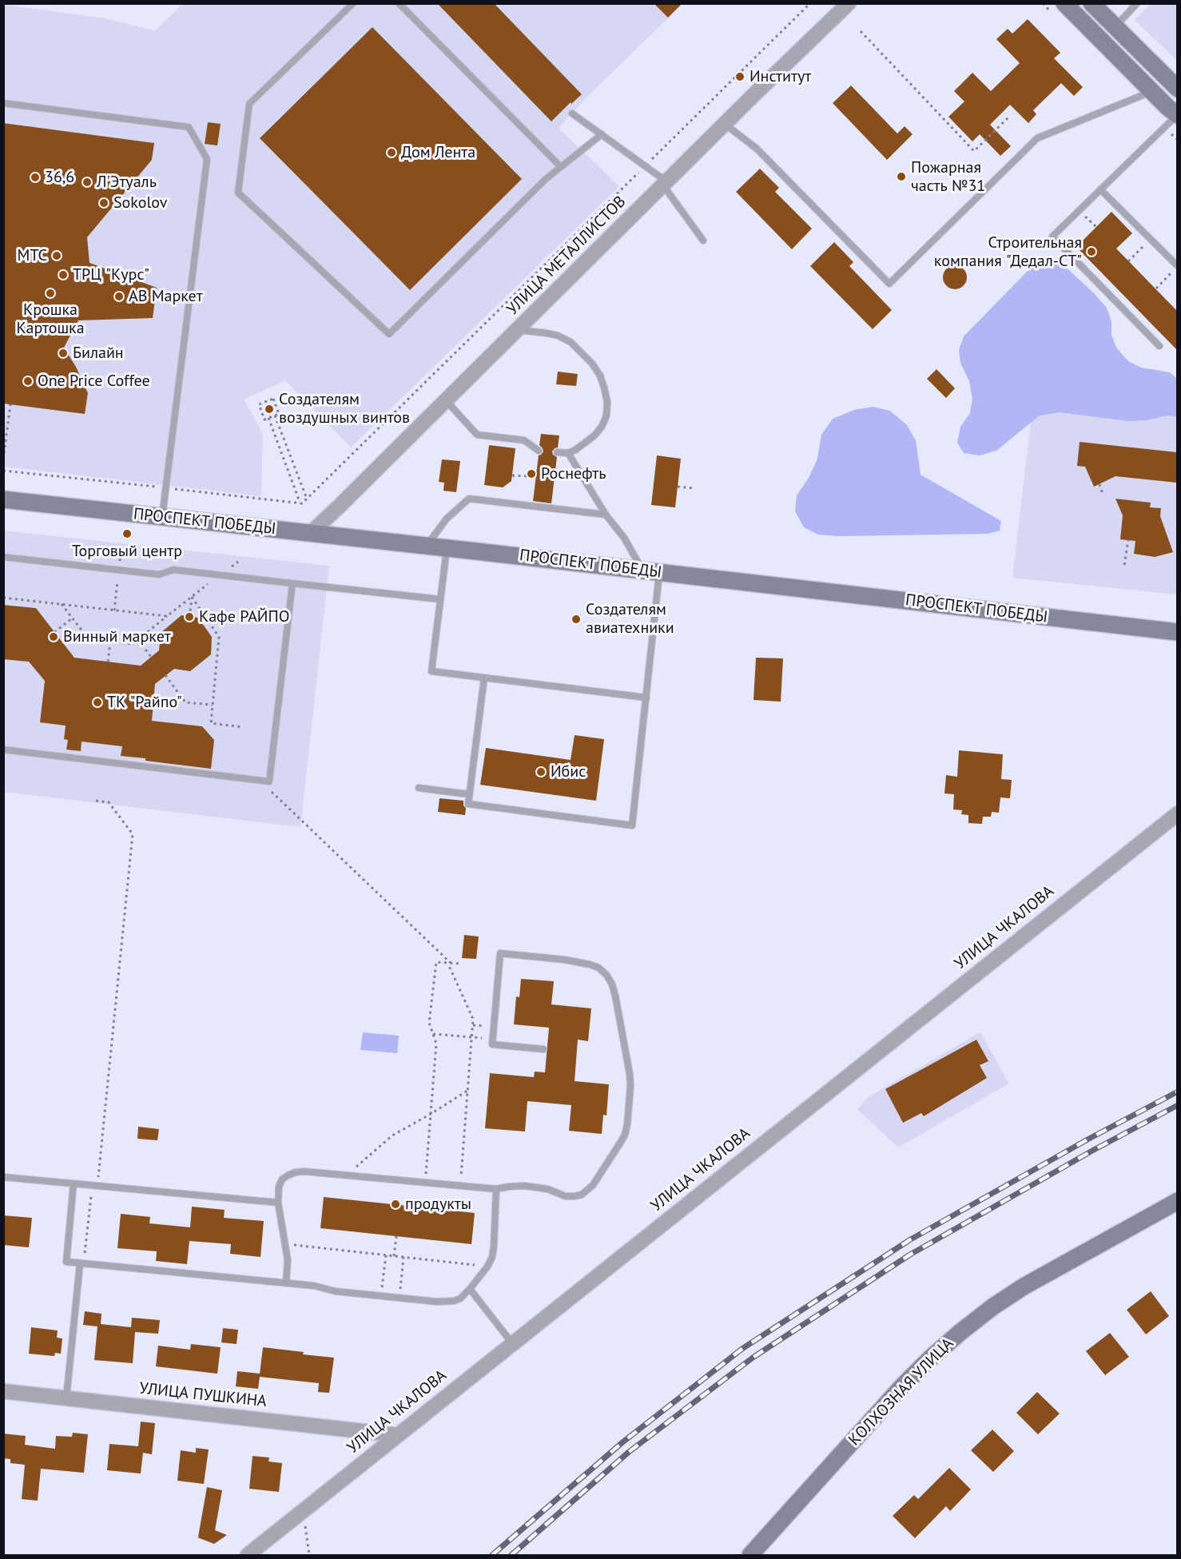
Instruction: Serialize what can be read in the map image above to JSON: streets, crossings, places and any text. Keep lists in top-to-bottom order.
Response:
{
  "streets": {
    "main road": ["ПРОСПЕКТ ПОБЕДЫ", "КОЛХОЗНАЯ УЛИЦА"],
    "street": ["УЛИЦА МЕТАЛЛИСТОВ", "УЛИЦА ЧКАЛОВА", "УЛИЦА ПУШКИНА"]
  },
  "crossings": [
    ["УЛИЦА МЕТАЛЛИСТОВ", "ПРОСПЕКТ ПОБЕДЫ"],
    ["УЛИЦА ЧКАЛОВА", "УЛИЦА ПУШКИНА"]
  ],
  "places": [
    "Институт",
    "Дом Лента",
    "Пожарная часть №31",
    "36,6",
    "Л'Этуаль",
    "Sokolov",
    "Строительная компания \"Дедал-СТ\"",
    "МТС",
    "ТРЦ \"Курс\"",
    "Крошка Картошка",
    "АВ Маркет",
    "Билайн",
    "One Price Coffee",
    "Создателям воздушных винтов",
    "Роснефть",
    "Торговый центр",
    "Кафе РАЙПО",
    "Создателям авиатехники",
    "Винный маркет",
    "ТК \"Райпо\"",
    "Ибис",
    "продукты"
  ]
}
